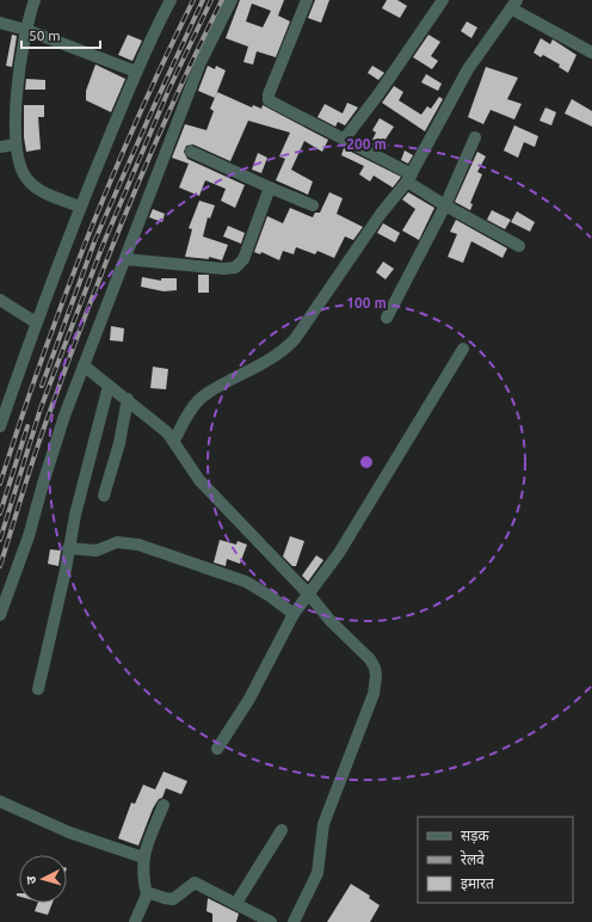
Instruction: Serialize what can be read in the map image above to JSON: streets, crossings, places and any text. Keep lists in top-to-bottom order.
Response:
{
  "legend": ["सड़क", "रेलवे", "इमारत"],
  "scale_bar": "50 m",
  "north": "left",
  "rings": ["200 m", "100 m"]
}
